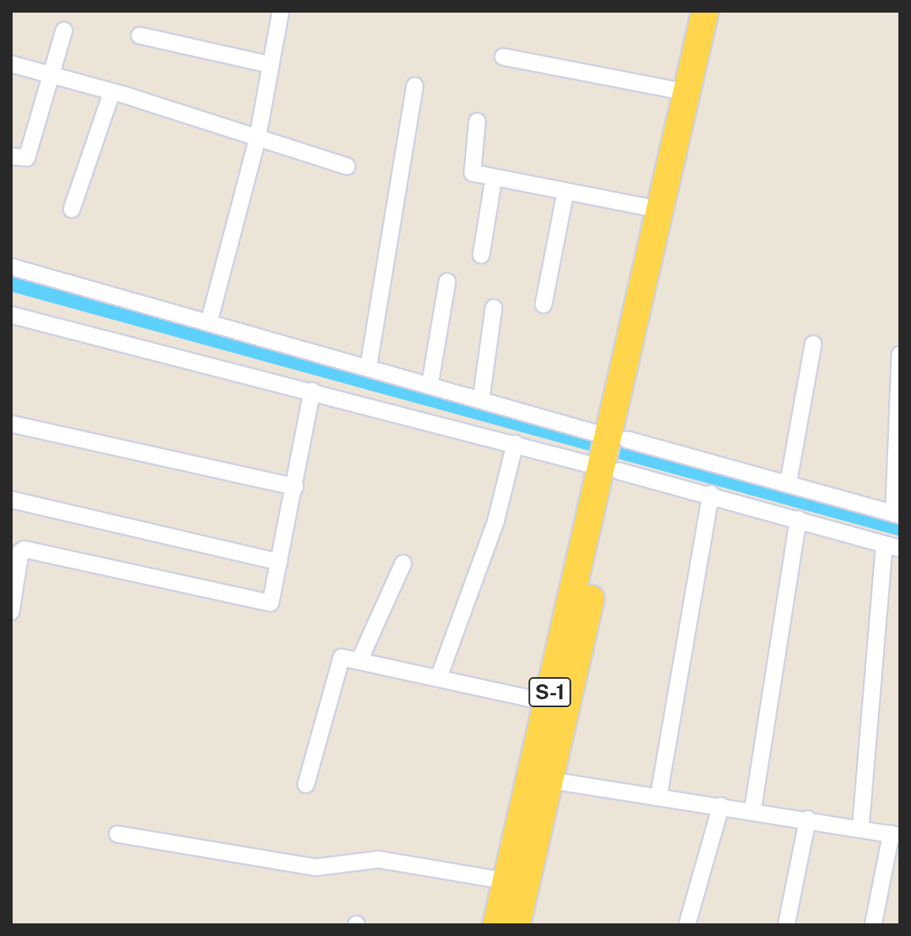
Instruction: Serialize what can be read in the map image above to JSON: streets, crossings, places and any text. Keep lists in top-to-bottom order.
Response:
{
  "streets": {
    "main road": ["S-1"]
  }
}
